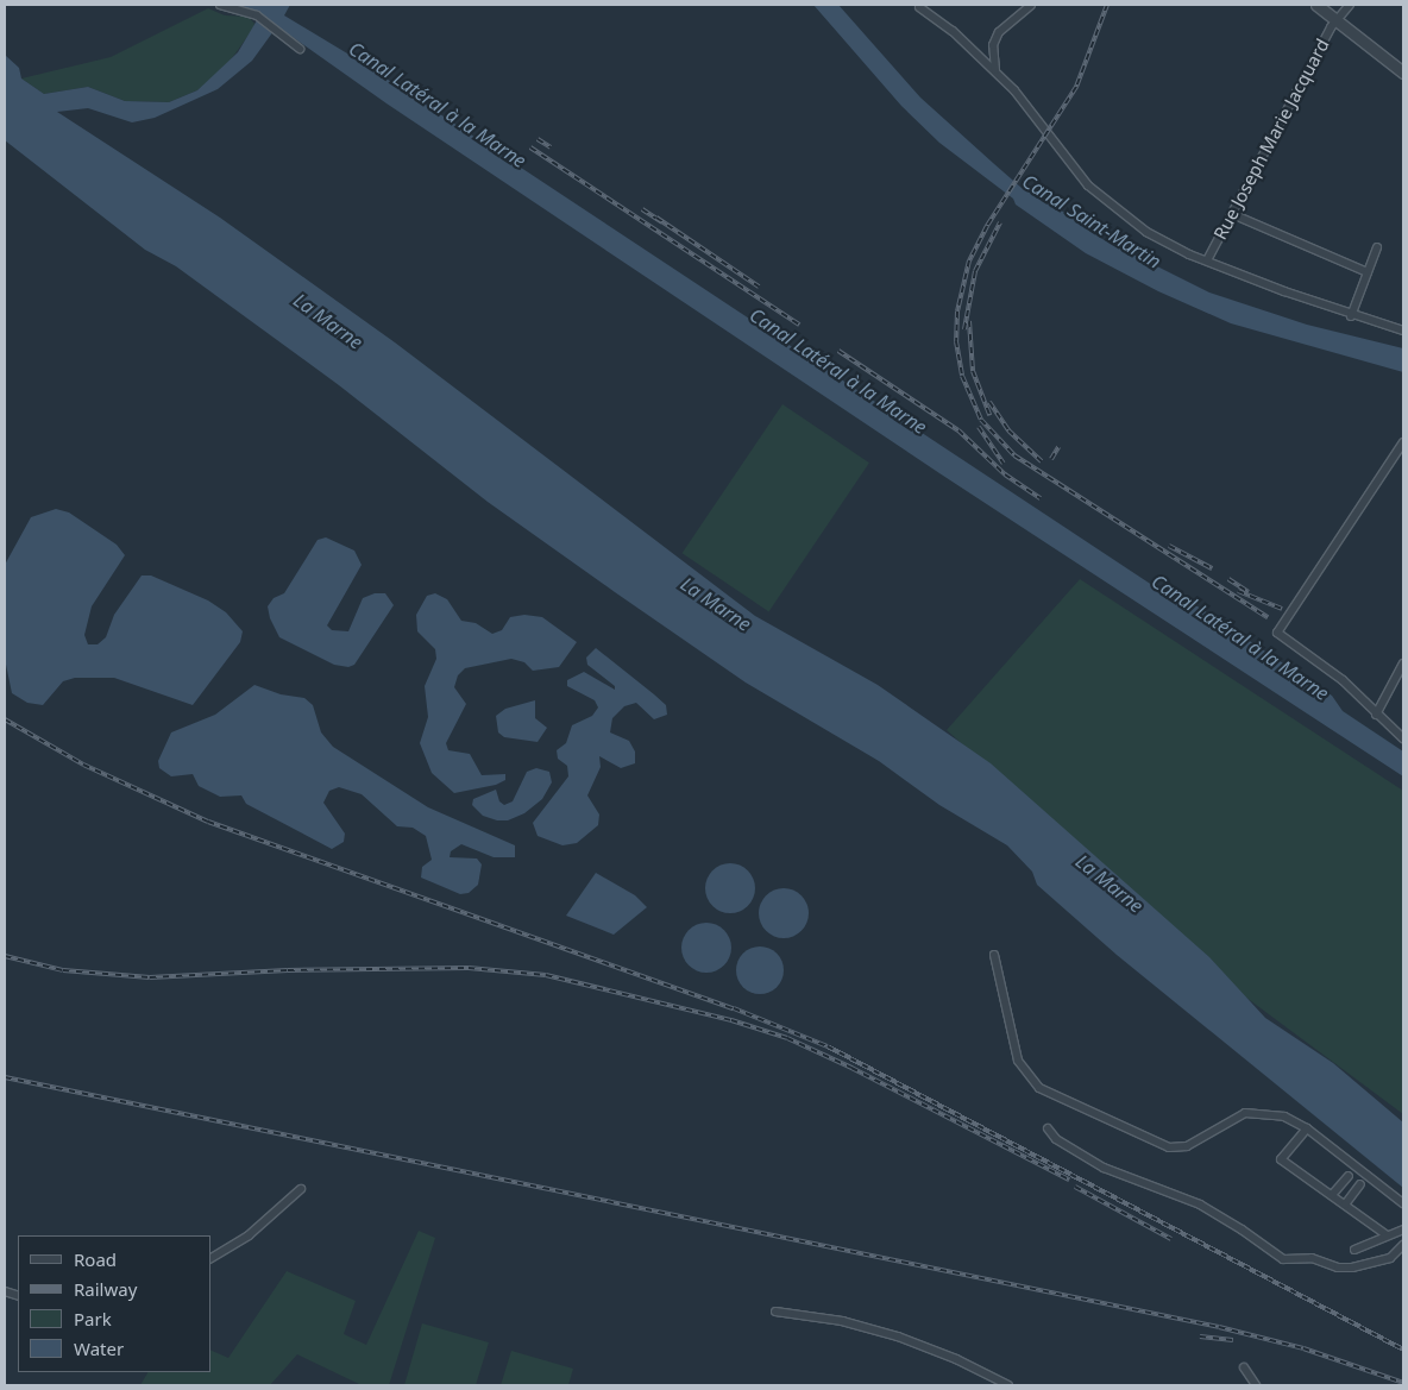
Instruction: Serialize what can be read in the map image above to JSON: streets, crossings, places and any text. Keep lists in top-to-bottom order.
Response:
{
  "streets": {
    "street": ["Rue Joseph Marie Jacquard"]
  },
  "water": ["Canal Latéral à la Marne", "Canal Saint-Martin", "La Marne"],
  "legend": [
    "Road",
    "Railway",
    "Park",
    "Water"
  ]
}
